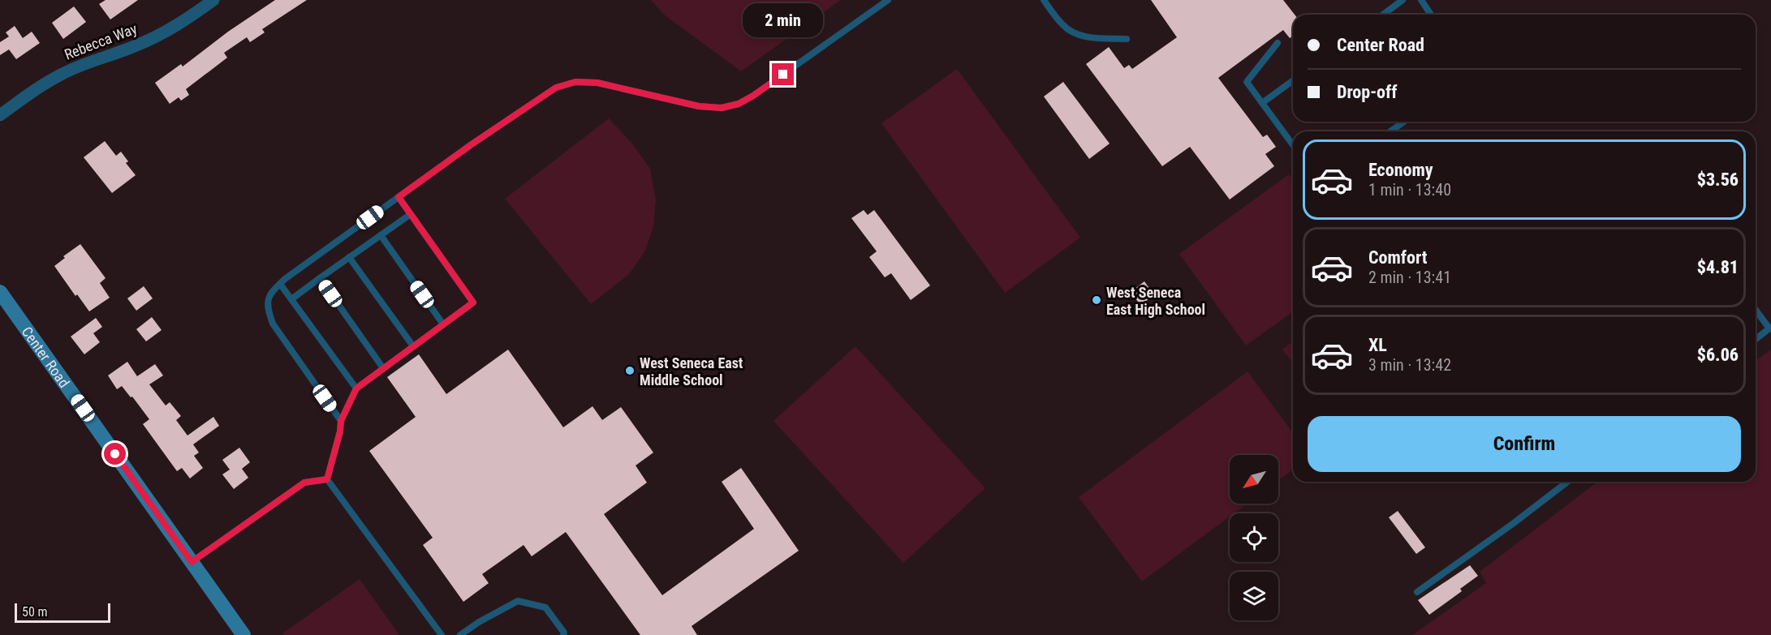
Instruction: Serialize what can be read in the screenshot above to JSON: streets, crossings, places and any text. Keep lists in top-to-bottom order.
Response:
{
  "streets": {
    "main road": ["Center Road"],
    "street": ["Rebecca Way"]
  },
  "places": ["West Seneca East High School", "West Seneca East Middle School"],
  "scale_bar": "50 m",
  "north": "bottom left",
  "page": {
    "bubble": "2 min",
    "banner": ["Center Road", "Drop-off"],
    "list": [
      {
        "name": "Economy",
        "note": "1 min · 13:40",
        "value": "$3.56"
      },
      {
        "name": "Comfort",
        "note": "2 min · 13:41",
        "value": "$4.81"
      },
      {
        "name": "XL",
        "note": "3 min · 13:42",
        "value": "$6.06"
      }
    ],
    "buttons": "Confirm",
    "scale": "50 m"
  }
}
